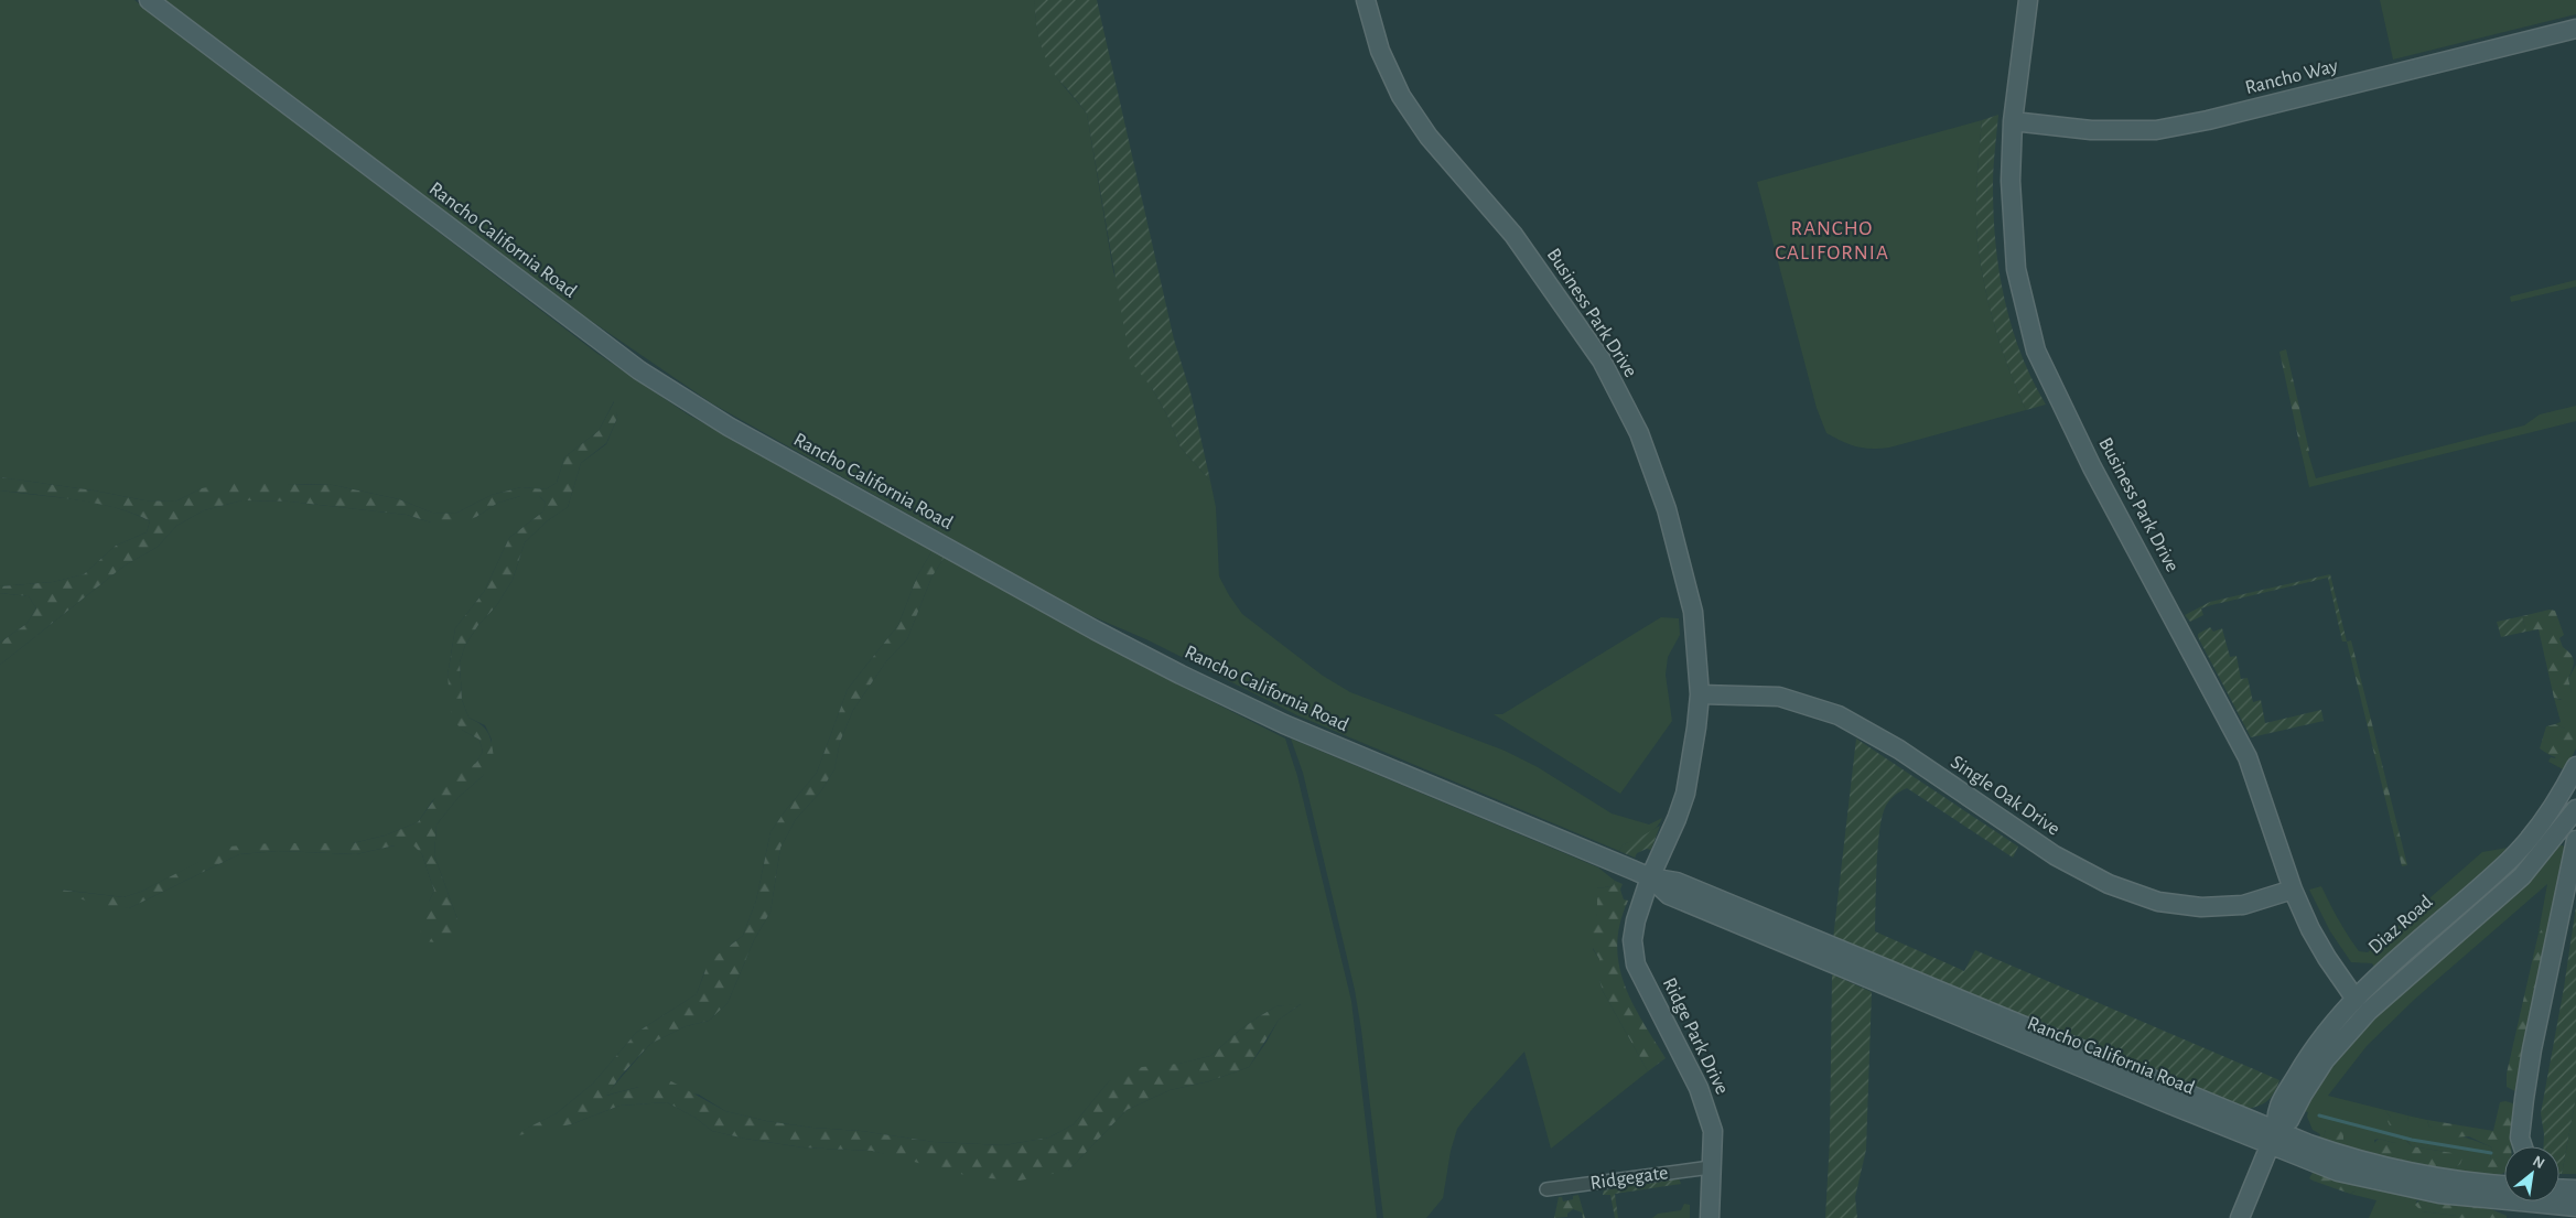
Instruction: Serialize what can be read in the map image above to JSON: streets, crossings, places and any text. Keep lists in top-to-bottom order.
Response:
{
  "streets": {
    "main road": [
      "Rancho Way",
      "Rancho California Road",
      "Business Park Drive",
      "Single Oak Drive",
      "Diaz Road",
      "Ridge Park Drive"
    ],
    "street": ["Ridgegate"]
  },
  "crossings": [
    ["Rancho Way", "Business Park Drive"],
    ["Rancho California Road", "Business Park Drive"],
    ["Rancho California Road", "Diaz Road"],
    ["Rancho California Road", "Ridge Park Drive"],
    ["Business Park Drive", "Single Oak Drive"],
    ["Business Park Drive", "Diaz Road"],
    ["Business Park Drive", "Ridge Park Drive"],
    ["Ridge Park Drive", "Ridgegate"]
  ],
  "districts": ["RANCHO CALIFORNIA"],
  "north": "top right"
}
